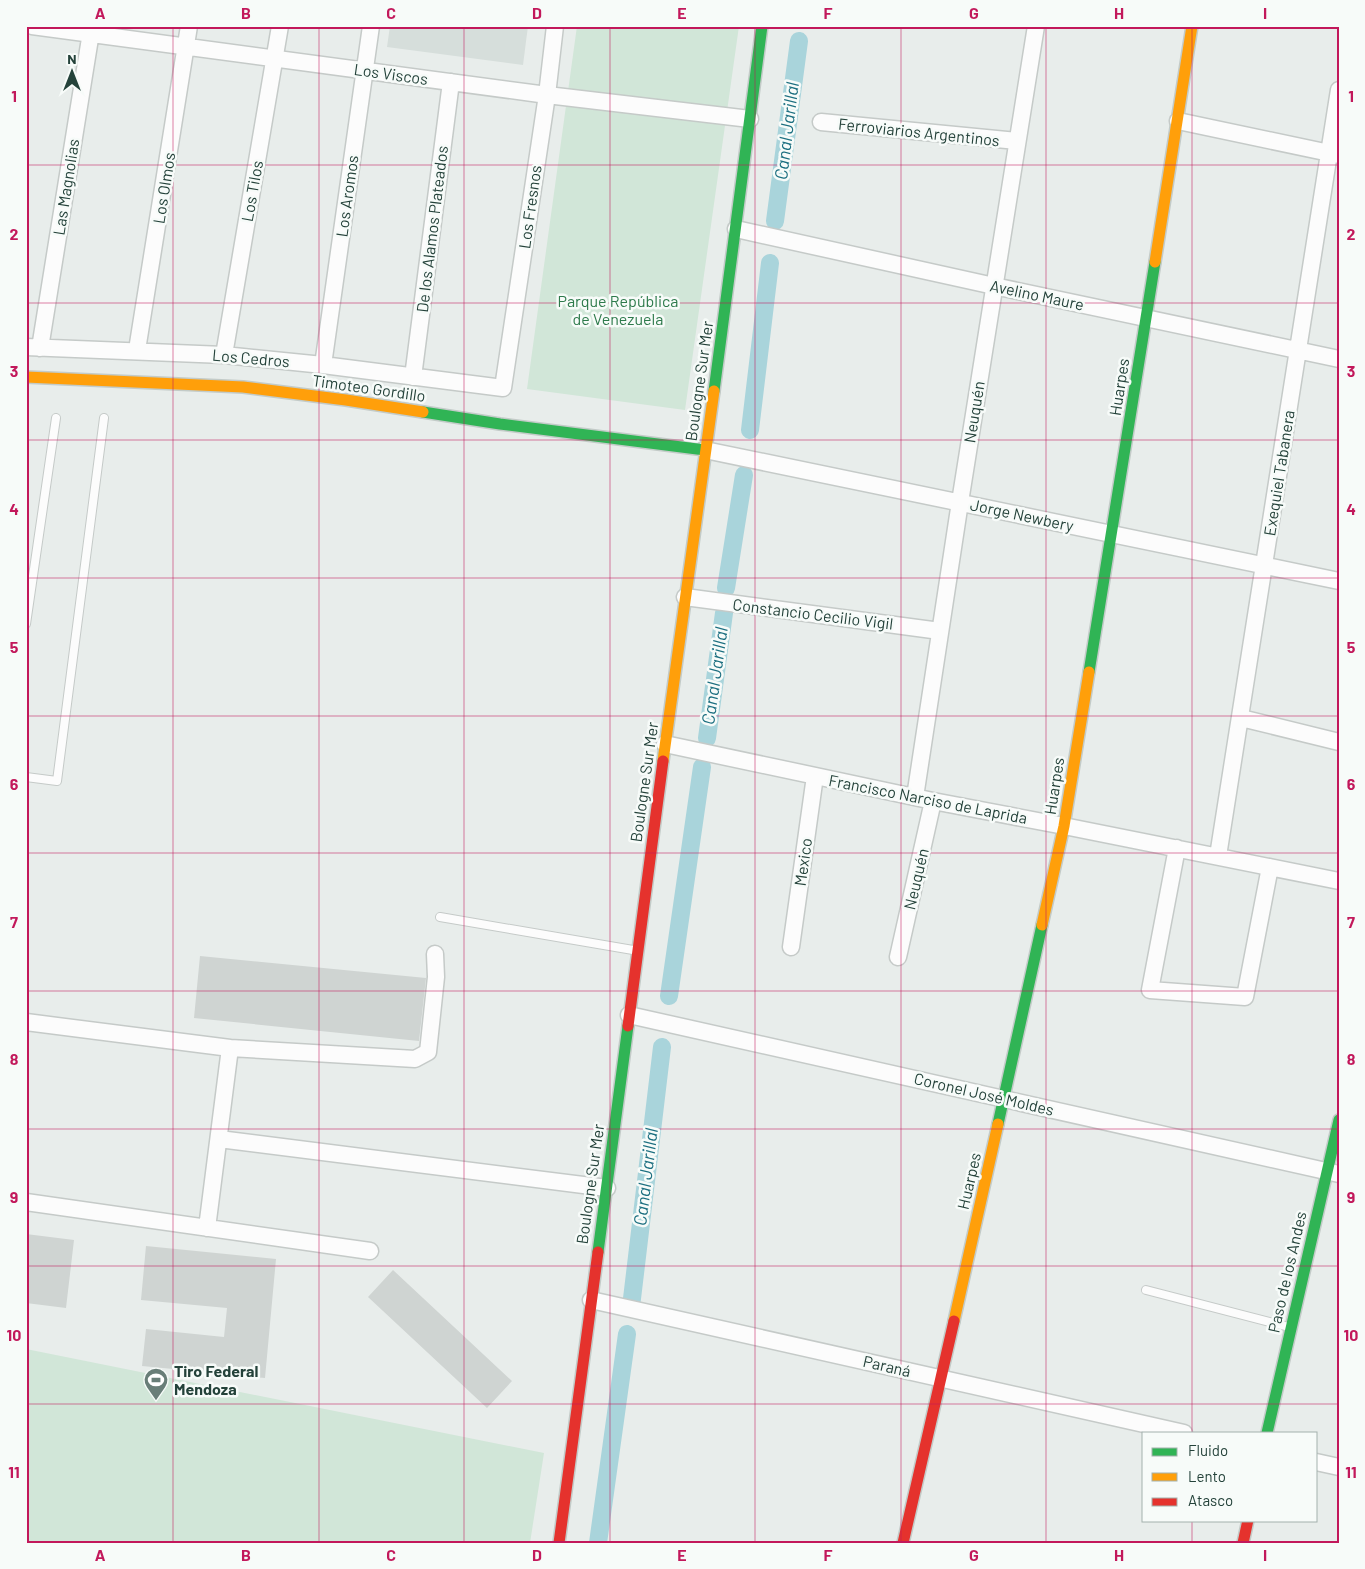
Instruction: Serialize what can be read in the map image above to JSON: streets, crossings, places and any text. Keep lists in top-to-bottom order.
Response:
{
  "streets": {
    "street": [
      "Los Viscos",
      "Ferroviarios Argentinos",
      "Las Magnolias",
      "Los Olmos",
      "Los Tilos",
      "Los Aromos",
      "Los Fresnos",
      "De los Alamos Plateados",
      "Avelino Maure",
      "Los Cedros",
      "Boulogne Sur Mer",
      "Huarpes",
      "Timoteo Gordillo",
      "Neuquén",
      "Exequiel Tabanera",
      "Jorge Newbery",
      "Constancio Cecilio Vigil",
      "Francisco Narciso de Laprida",
      "Mexico",
      "Coronel José Moldes",
      "Paso de los Andes",
      "Paraná"
    ]
  },
  "crossings": [
    ["Los Viscos", "Las Magnolias"],
    ["Los Viscos", "Los Olmos"],
    ["Los Viscos", "Los Tilos"],
    ["Los Viscos", "Los Aromos"],
    ["Los Viscos", "Los Fresnos"],
    ["Los Viscos", "De los Alamos Plateados"],
    ["Los Viscos", "Boulogne Sur Mer"],
    ["Ferroviarios Argentinos", "Neuquén"],
    ["Las Magnolias", "Los Cedros"],
    ["Los Olmos", "Los Cedros"],
    ["Los Tilos", "Los Cedros"],
    ["Los Aromos", "Los Cedros"],
    ["Los Fresnos", "Los Cedros"],
    ["De los Alamos Plateados", "Los Cedros"],
    ["Avelino Maure", "Boulogne Sur Mer"],
    ["Avelino Maure", "Huarpes"],
    ["Avelino Maure", "Neuquén"],
    ["Avelino Maure", "Exequiel Tabanera"],
    ["Boulogne Sur Mer", "Timoteo Gordillo"],
    ["Boulogne Sur Mer", "Jorge Newbery"],
    ["Boulogne Sur Mer", "Constancio Cecilio Vigil"],
    ["Boulogne Sur Mer", "Francisco Narciso de Laprida"],
    ["Boulogne Sur Mer", "Coronel José Moldes"],
    ["Boulogne Sur Mer", "Paraná"],
    ["Huarpes", "Jorge Newbery"],
    ["Huarpes", "Francisco Narciso de Laprida"],
    ["Huarpes", "Coronel José Moldes"],
    ["Huarpes", "Paraná"],
    ["Timoteo Gordillo", "Jorge Newbery"],
    ["Neuquén", "Jorge Newbery"],
    ["Neuquén", "Constancio Cecilio Vigil"],
    ["Neuquén", "Francisco Narciso de Laprida"],
    ["Exequiel Tabanera", "Jorge Newbery"],
    ["Exequiel Tabanera", "Francisco Narciso de Laprida"],
    ["Francisco Narciso de Laprida", "Mexico"],
    ["Coronel José Moldes", "Paso de los Andes"]
  ],
  "water": ["Canal Jarillal"],
  "parks": ["Parque República de Venezuela"],
  "places": {
    "sports": ["Tiro Federal Mendoza"]
  },
  "legend": ["Fluido", "Lento", "Atasco"],
  "north": "top",
  "grid": {
    "columns": [
      "A",
      "B",
      "C",
      "D",
      "E",
      "F",
      "G",
      "H",
      "I"
    ],
    "rows": [
      "1",
      "2",
      "3",
      "4",
      "5",
      "6",
      "7",
      "8",
      "9",
      "10",
      "11"
    ]
  }
}
